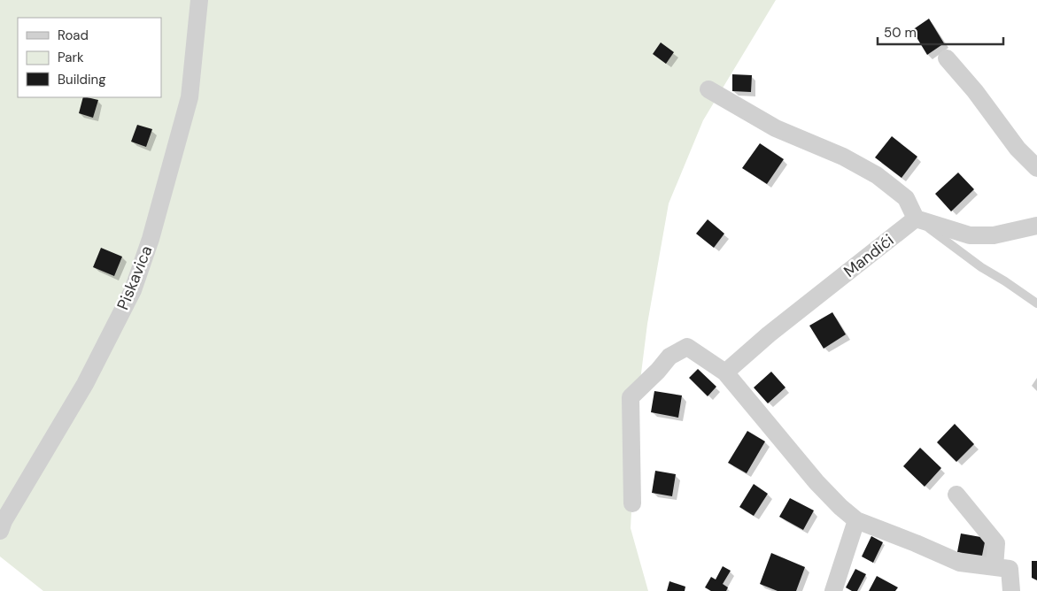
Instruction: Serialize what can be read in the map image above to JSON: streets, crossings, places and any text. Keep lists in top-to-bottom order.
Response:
{
  "streets": {
    "street": ["Mandići", "Piskavica"]
  },
  "legend": ["Road", "Park", "Building"],
  "scale_bar": "50 m"
}
